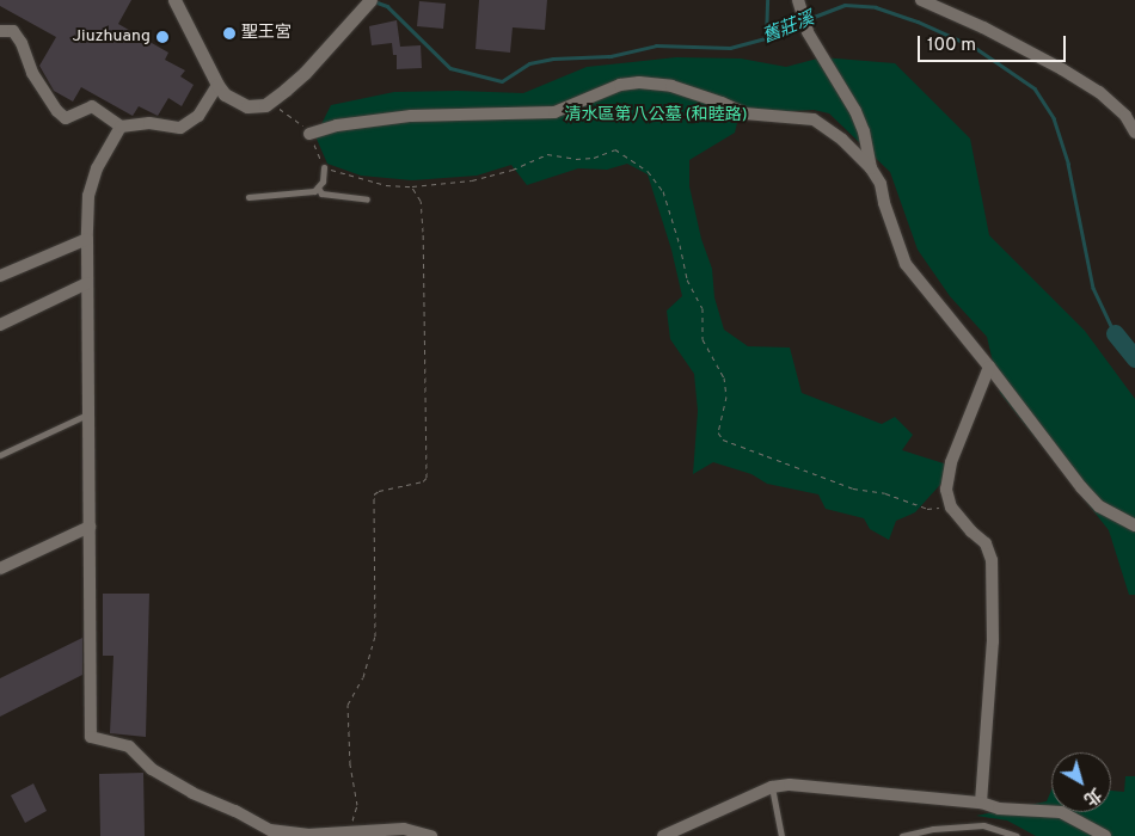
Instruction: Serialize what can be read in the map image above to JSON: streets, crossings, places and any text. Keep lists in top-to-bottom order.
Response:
{
  "water": ["舊莊溪"],
  "parks": ["清水區第八公墓 (和睦路)"],
  "places": ["聖王宮", "Jiuzhuang"],
  "scale_bar": "100 m",
  "north": "bottom right"
}
